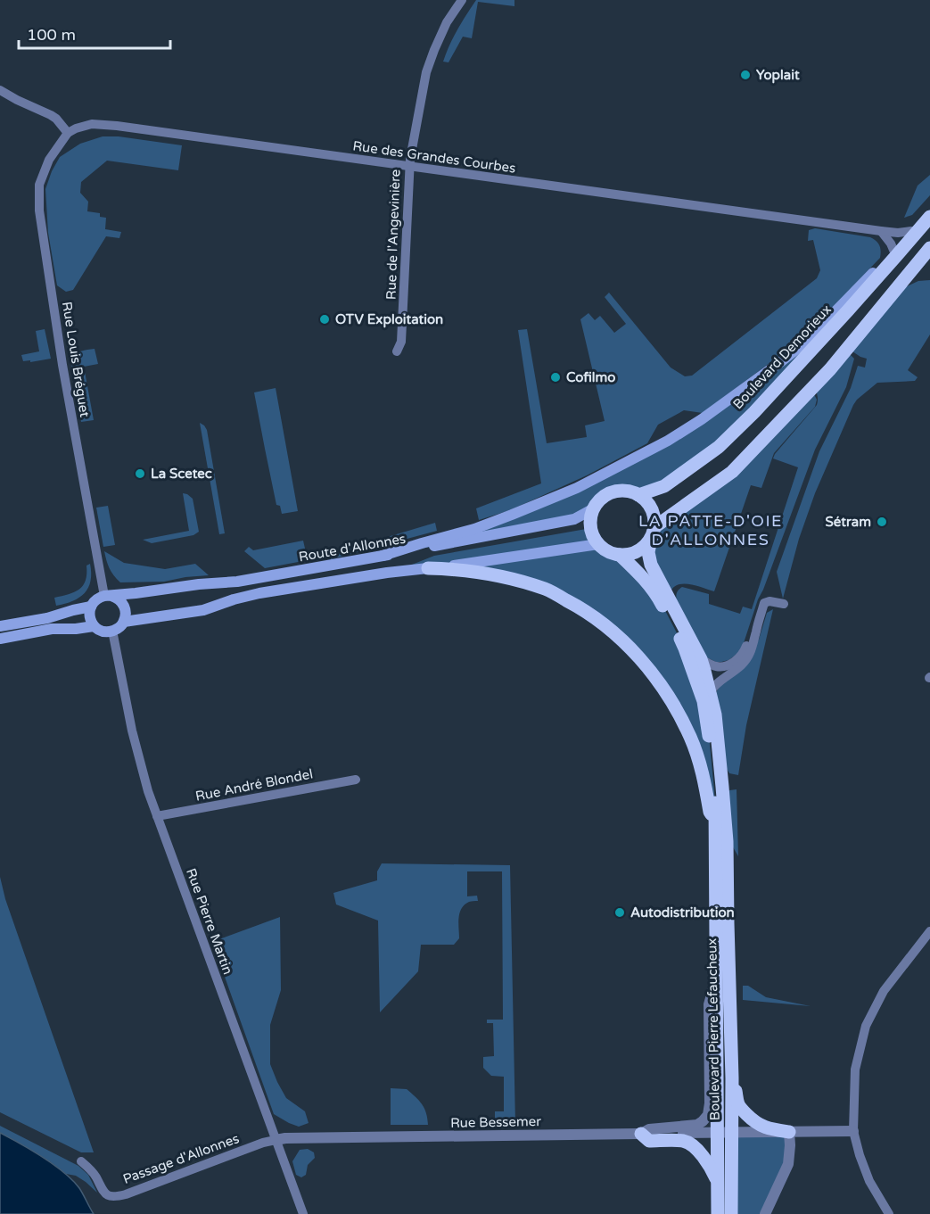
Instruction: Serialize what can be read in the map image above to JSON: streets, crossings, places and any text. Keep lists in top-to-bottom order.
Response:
{
  "streets": {
    "main road": ["Boulevard Demorieux", "Route d'Allonnes", "Boulevard Pierre Lefaucheux"],
    "street": [
      "Rue des Grandes Courbes",
      "Rue de l'Angevinière",
      "Rue Louis Bréguet",
      "Rue André Blondel",
      "Rue Pierre Martin",
      "Rue Bessemer",
      "Passage d'Allonnes"
    ]
  },
  "crossings": [
    ["Rue des Grandes Courbes", "Rue de l'Angevinière"],
    ["Rue des Grandes Courbes", "Rue Louis Bréguet"],
    ["Boulevard Demorieux", "Route d'Allonnes"],
    ["Boulevard Demorieux", "Boulevard Pierre Lefaucheux"],
    ["Rue Louis Bréguet", "Route d'Allonnes"],
    ["Rue Louis Bréguet", "Rue Pierre Martin"],
    ["Route d'Allonnes", "Rue Pierre Martin"],
    ["Route d'Allonnes", "Boulevard Pierre Lefaucheux"],
    ["Rue André Blondel", "Rue Pierre Martin"],
    ["Rue Pierre Martin", "Rue Bessemer"],
    ["Rue Pierre Martin", "Passage d'Allonnes"],
    ["Boulevard Pierre Lefaucheux", "Rue Bessemer"],
    ["Rue Bessemer", "Passage d'Allonnes"]
  ],
  "districts": ["LA PATTE-D'OIE D'ALLONNES"],
  "places": [
    "Yoplait",
    "OTV Exploitation",
    "Cofilmo",
    "La Scetec",
    "Sétram",
    "Autodistribution"
  ],
  "scale_bar": "100 m"
}
